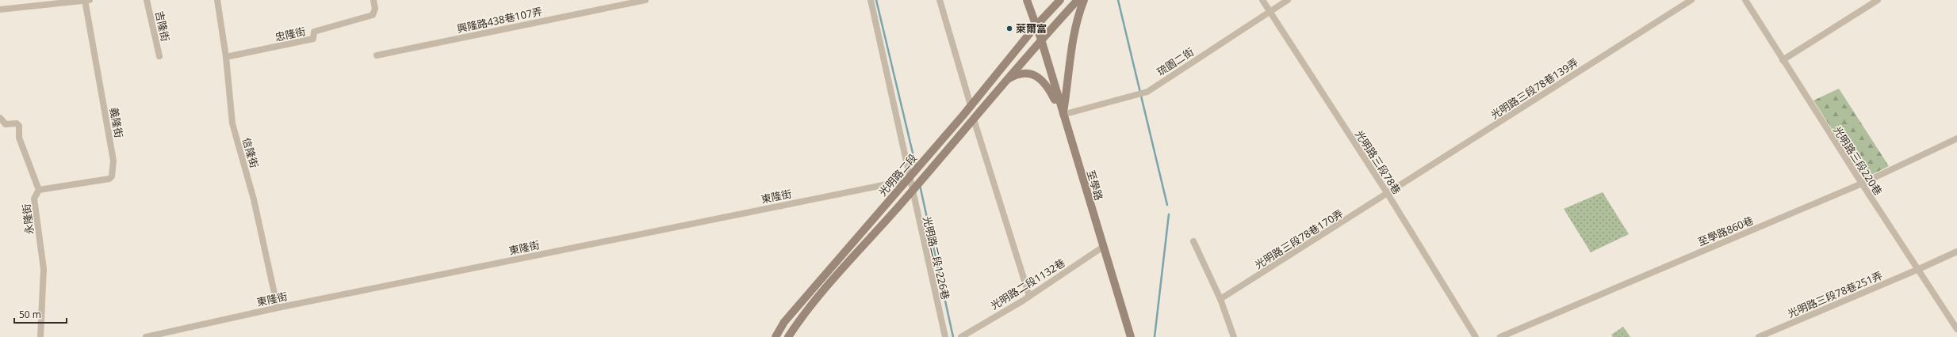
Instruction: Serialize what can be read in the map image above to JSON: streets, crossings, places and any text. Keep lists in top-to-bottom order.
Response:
{
  "streets": {
    "street": [
      "興隆路438巷107弄",
      "吉隆街",
      "忠隆街",
      "琉園二街",
      "光明路三段78巷139弄",
      "義隆街",
      "信隆街",
      "光明路三段220巷",
      "光明路三段78巷",
      "光明路二段",
      "至學路",
      "東隆街",
      "永隆街",
      "至學路860巷",
      "光明路三段78巷170弄",
      "光明路二段1226巷",
      "光明路二段1132巷",
      "光明路三段78巷251弄"
    ]
  },
  "crossings": [
    ["忠隆街", "信隆街"],
    ["琉園二街", "光明路三段78巷"],
    ["琉園二街", "至學路"],
    ["光明路三段78巷139弄", "光明路三段78巷"],
    ["光明路三段78巷139弄", "光明路三段78巷170弄"],
    ["義隆街", "永隆街"],
    ["信隆街", "東隆街"],
    ["光明路三段220巷", "至學路860巷"],
    ["光明路三段220巷", "光明路三段78巷251弄"],
    ["光明路三段78巷", "光明路三段78巷170弄"],
    ["光明路二段", "至學路"],
    ["光明路二段", "東隆街"],
    ["光明路二段", "光明路二段1226巷"],
    ["至學路", "光明路二段1132巷"],
    ["東隆街", "光明路二段1226巷"]
  ],
  "places": ["萊爾富"],
  "scale_bar": "50 m"
}
